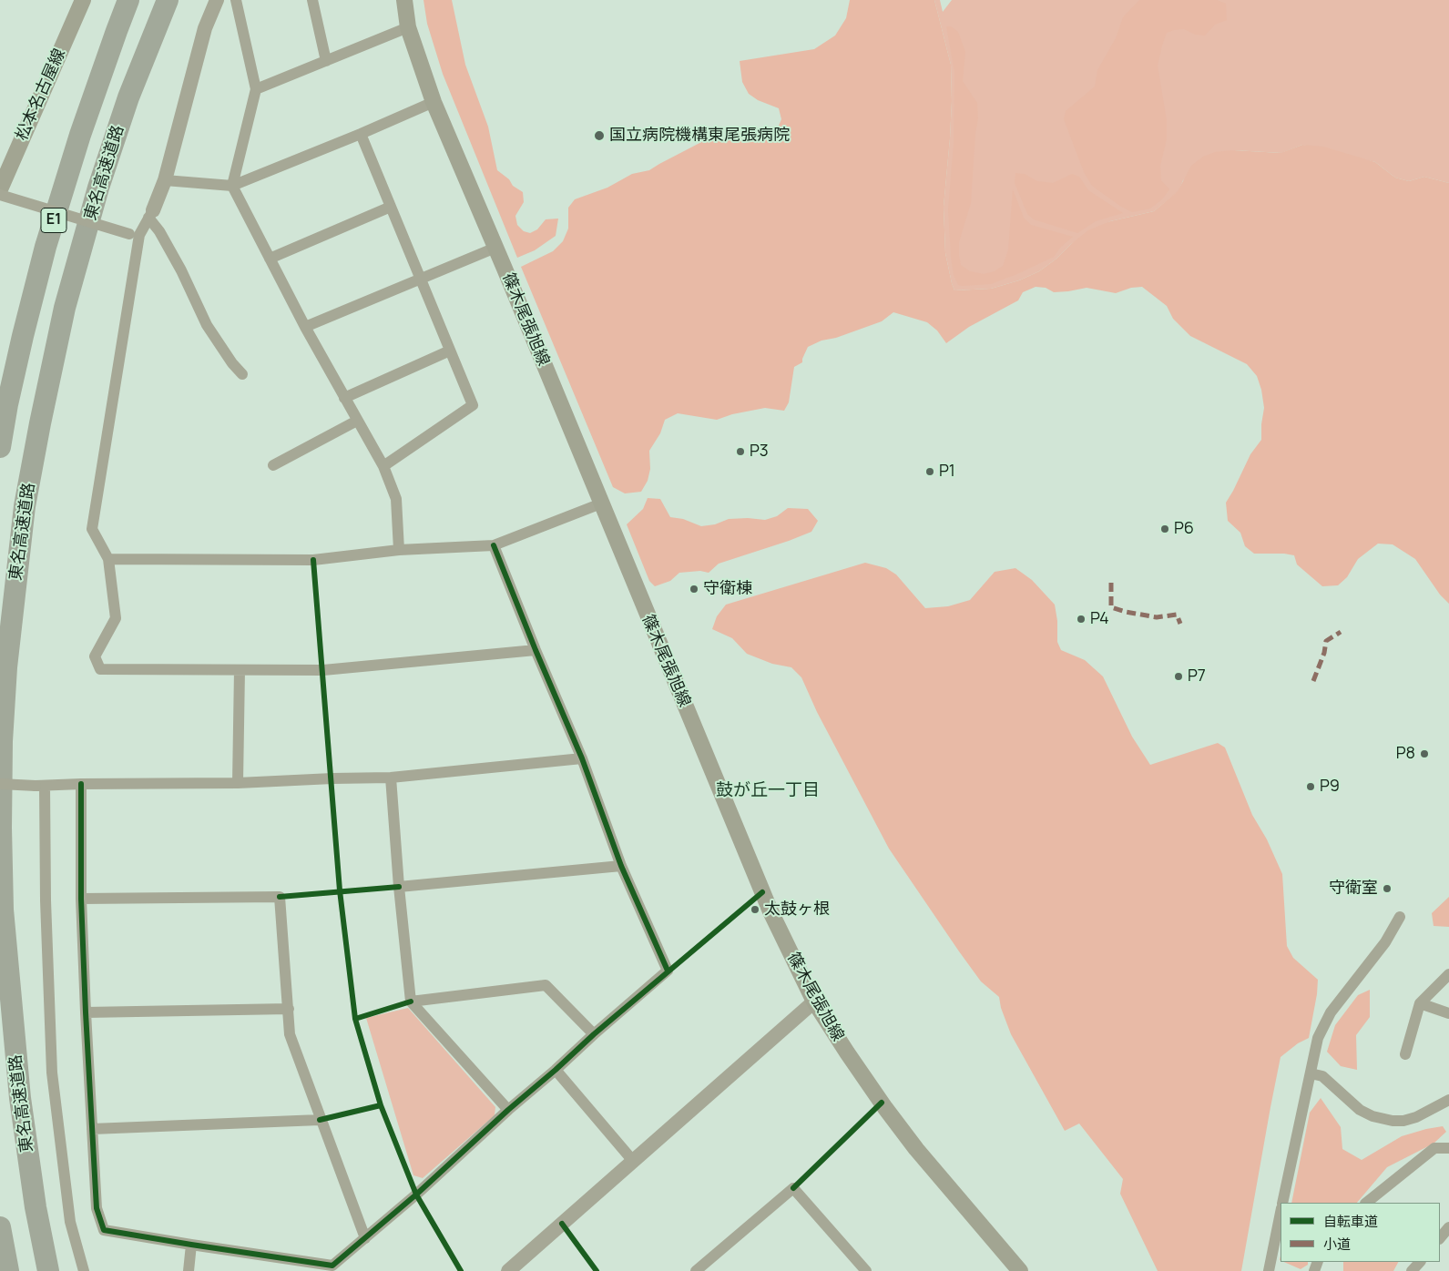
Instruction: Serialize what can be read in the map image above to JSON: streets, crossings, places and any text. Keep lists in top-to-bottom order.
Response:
{
  "streets": {
    "highway": ["東名高速道路", "E1"],
    "main road": ["松本名古屋線", "篠木尾張旭線"]
  },
  "districts": ["鼓が丘一丁目"],
  "places": [
    "国立病院機構東尾張病院",
    "P3",
    "P1",
    "P6",
    "守衛棟",
    "P4",
    "P7",
    "P8",
    "P9",
    "守衛室",
    "太鼓ヶ根"
  ],
  "legend": ["自転車道", "小道"]
}
